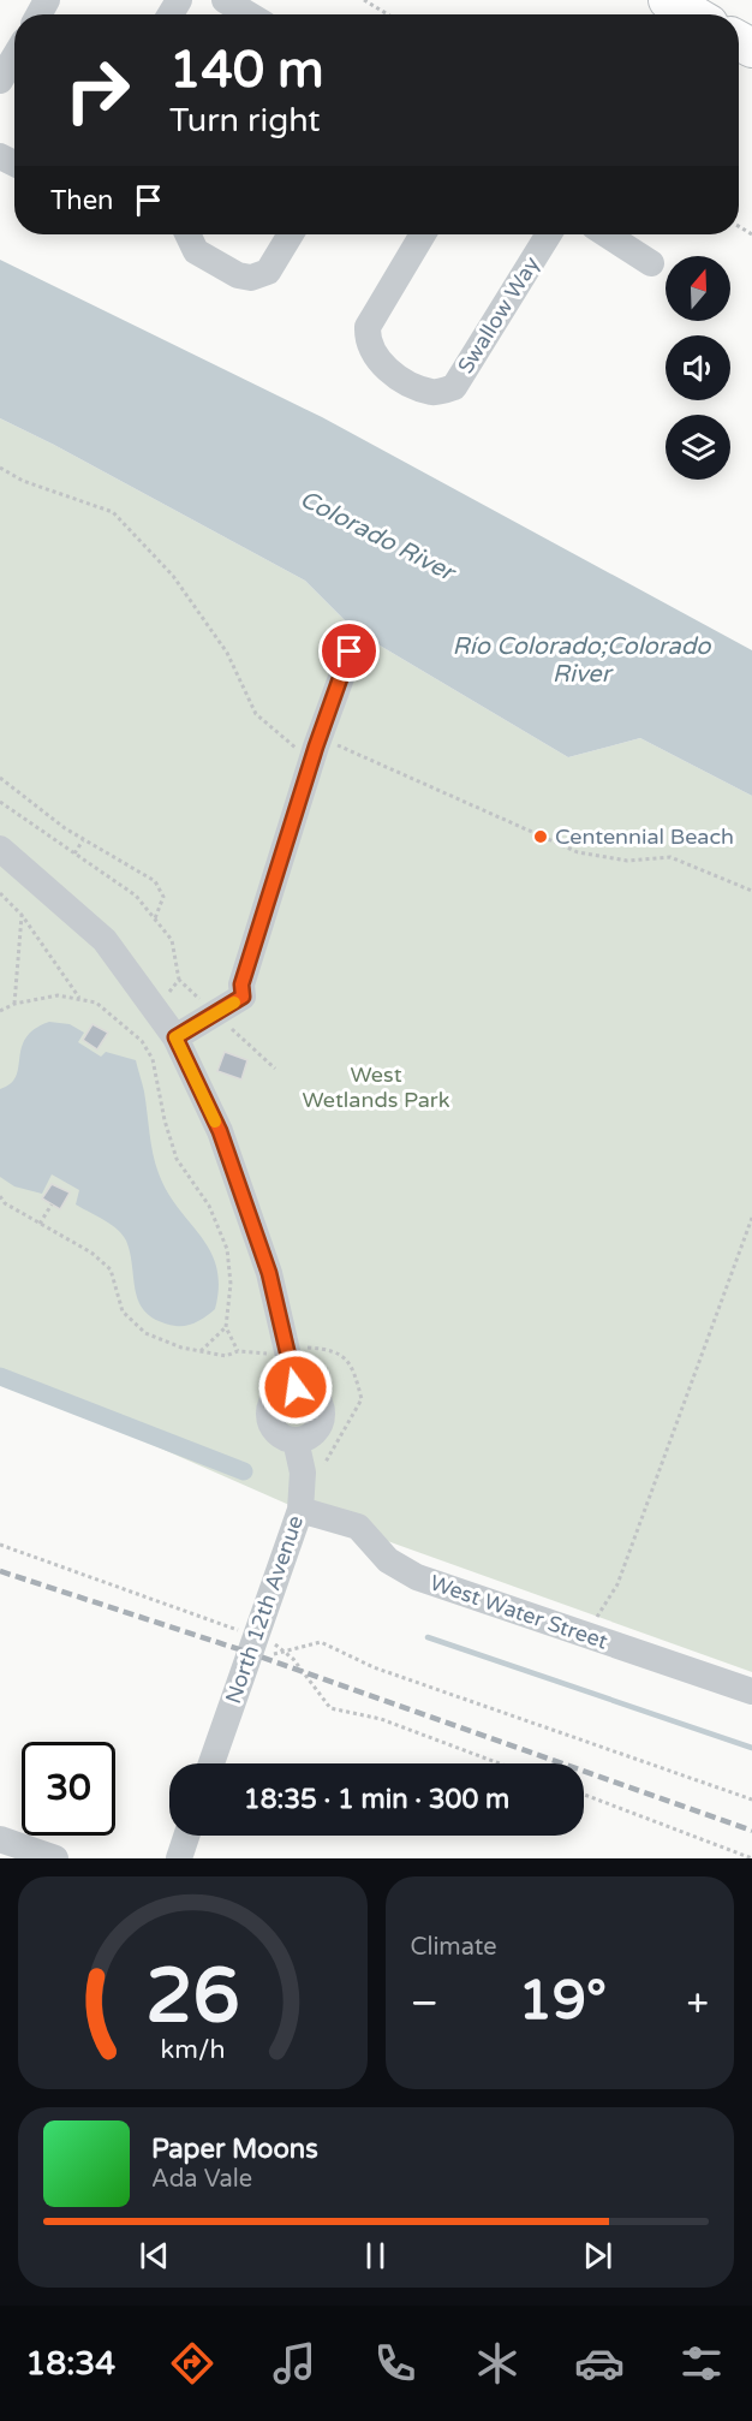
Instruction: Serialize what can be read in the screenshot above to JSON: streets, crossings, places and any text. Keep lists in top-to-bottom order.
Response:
{
  "streets": {
    "street": ["Swallow Way", "North 12th Avenue", "West Water Street"]
  },
  "crossings": [
    ["North 12th Avenue", "West Water Street"]
  ],
  "water": ["Colorado River", "Río Colorado;Colorado River"],
  "parks": ["West Wetlands Park"],
  "places": ["Centennial Beach"],
  "north": "top",
  "page": {
    "turn": ["140 m", "Turn right"],
    "then": "Then",
    "limit": "30",
    "trip": "18:35 · 1 min · 300 m",
    "tile": "Climate",
    "heat": ["−", "19°", "+"],
    "song": ["Paper Moons", "Ada Vale"],
    "tabs": "18:34",
    "gauge": ["26", "km/h"]
  }
}
